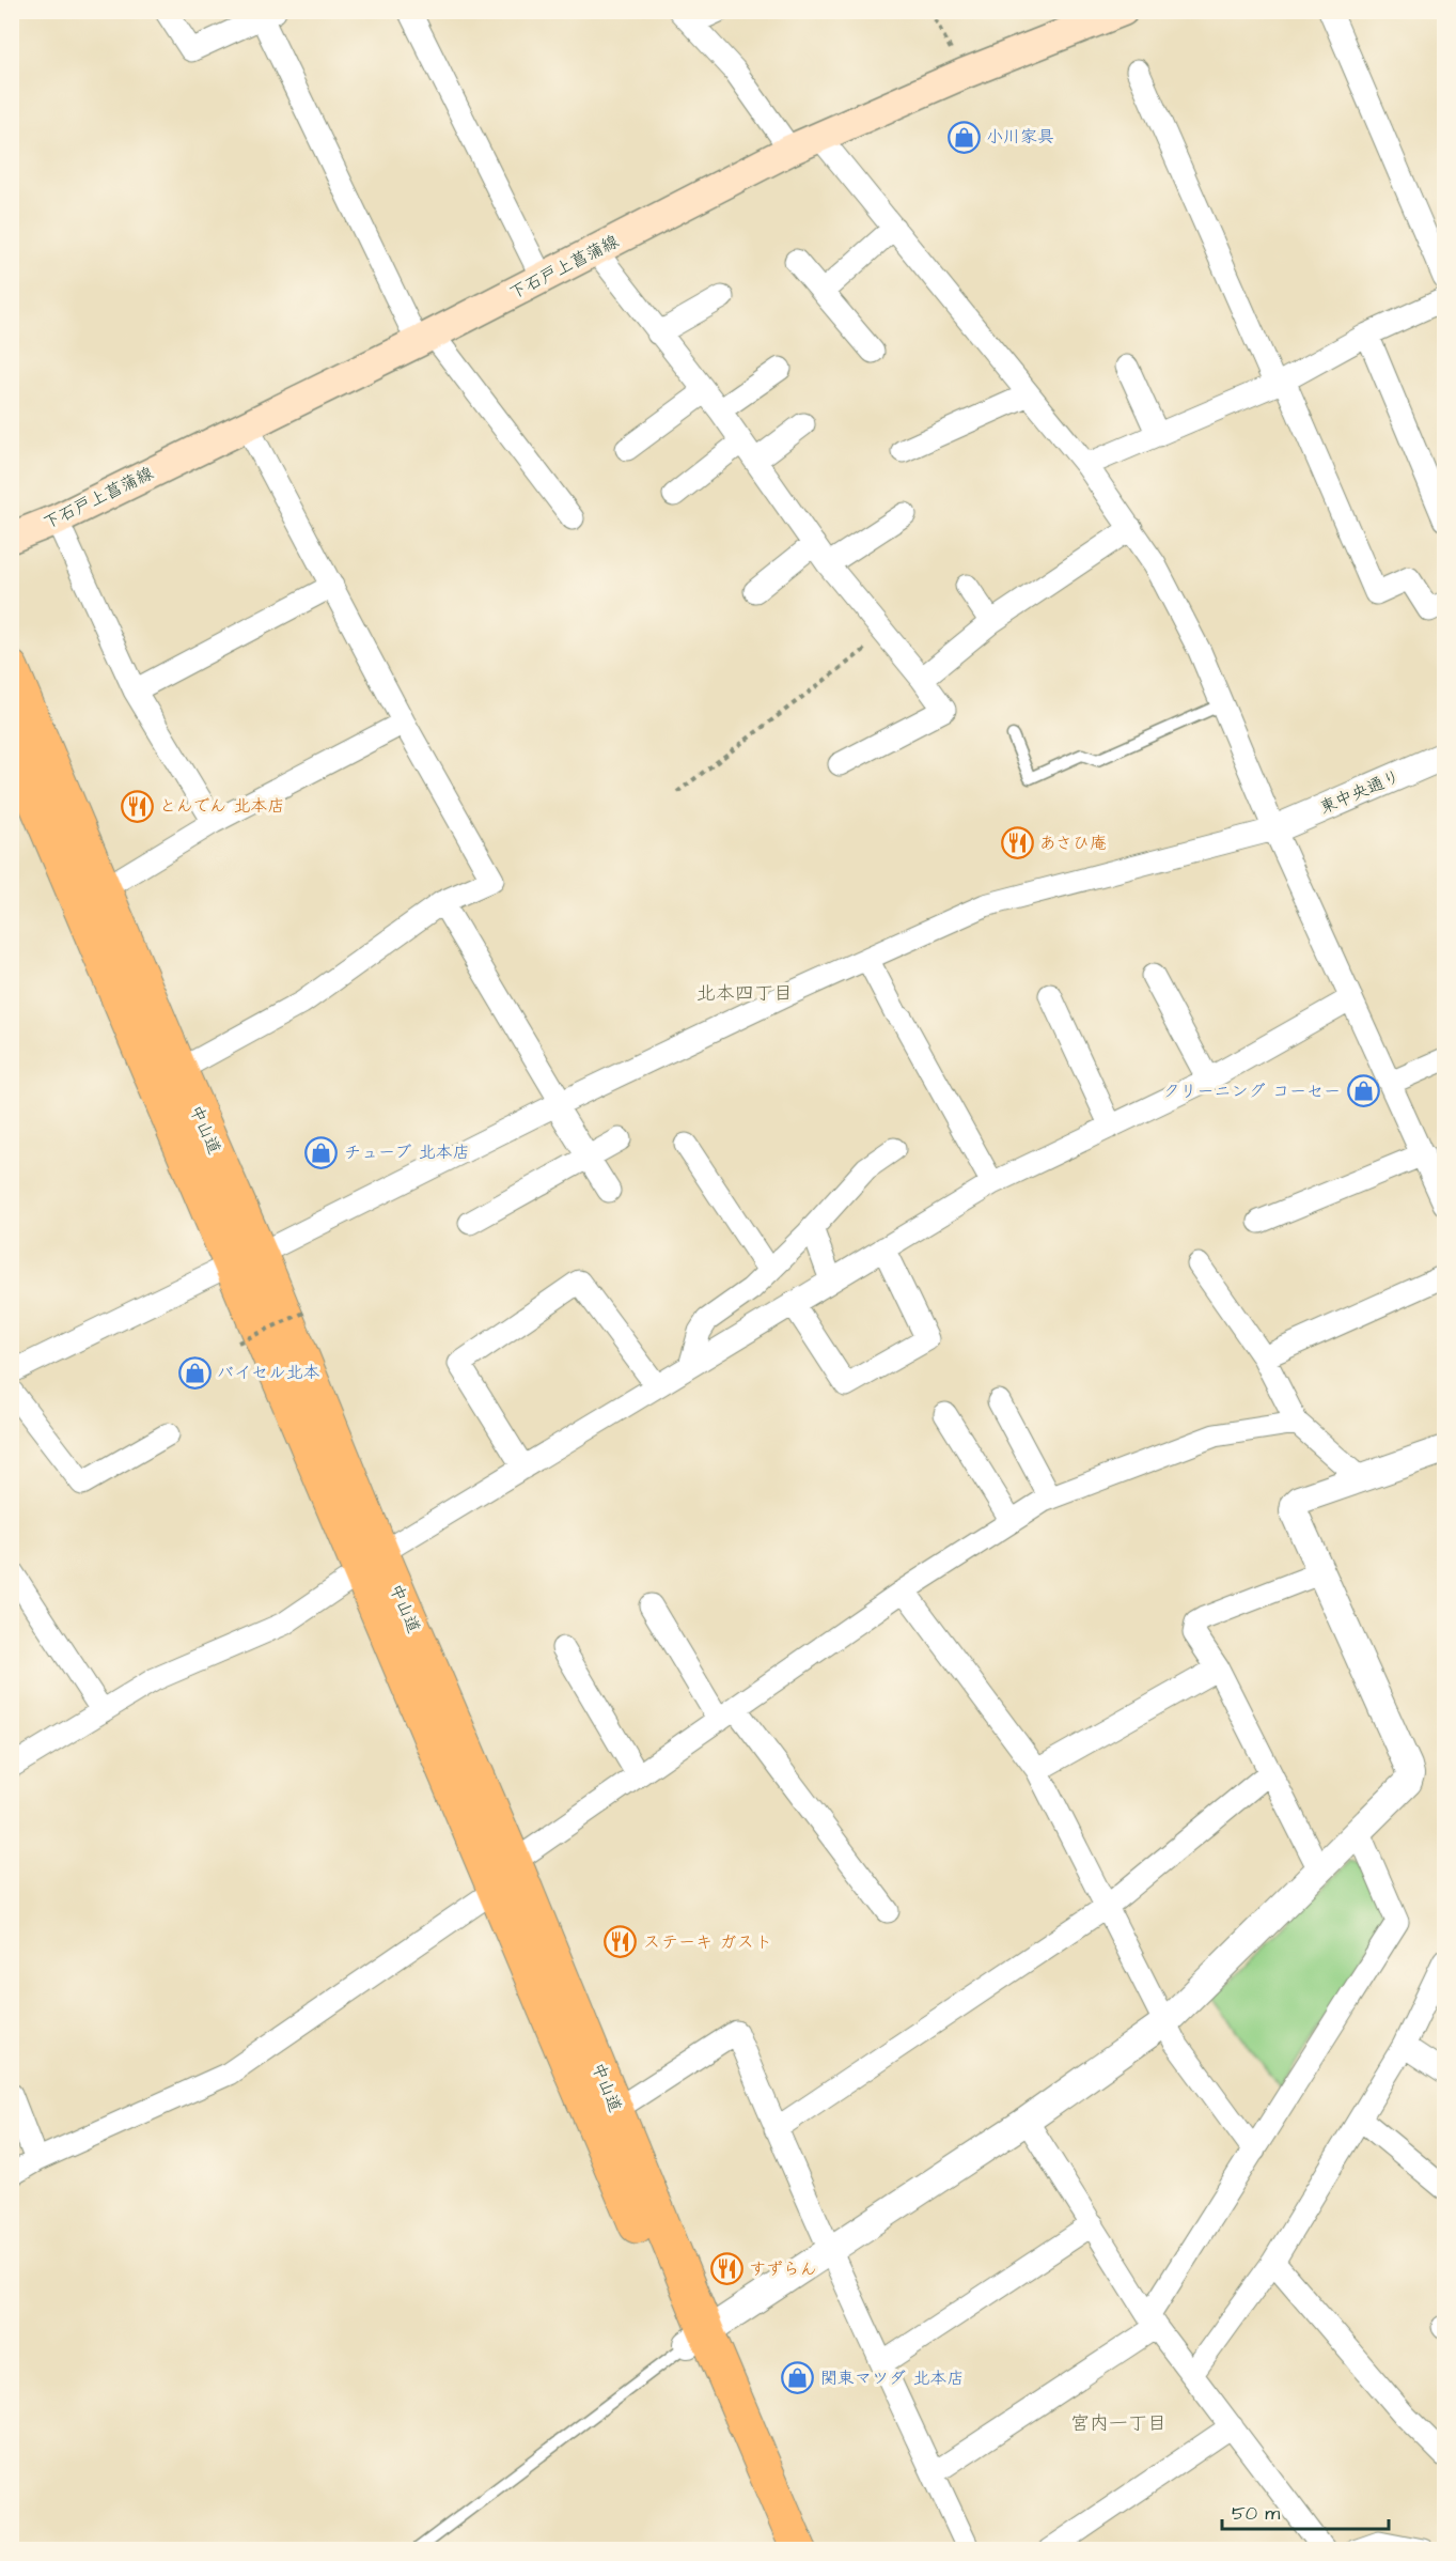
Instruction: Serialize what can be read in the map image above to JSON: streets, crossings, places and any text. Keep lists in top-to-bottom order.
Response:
{
  "streets": {
    "highway": ["中山道"],
    "main road": ["下石戸上菖蒲線"],
    "street": ["東中央通り"]
  },
  "districts": ["北本四丁目", "宮内一丁目"],
  "places": {
    "shop": [
      "小川家具",
      "クリーニング コーセー",
      "チューブ 北本店",
      "バイセル北本",
      "関東マツダ 北本店"
    ],
    "restaurant": [
      "とんでん 北本店",
      "あさひ庵",
      "ステーキ ガスト",
      "すずらん"
    ]
  },
  "scale_bar": "50 m"
}
